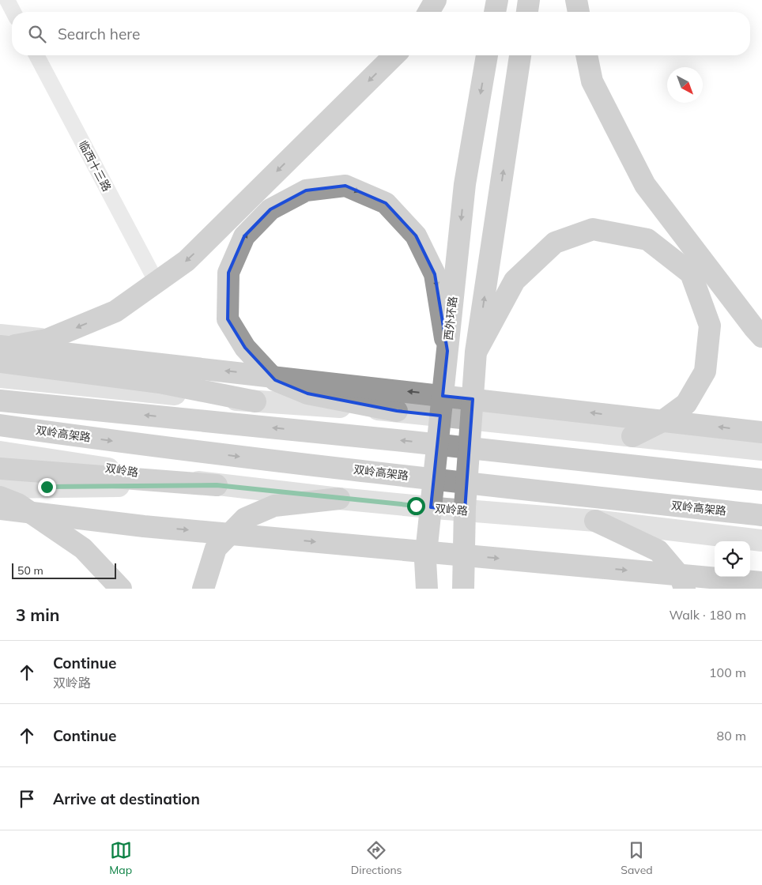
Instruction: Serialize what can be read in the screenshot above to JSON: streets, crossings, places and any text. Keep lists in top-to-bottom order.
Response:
{
  "streets": {
    "highway": ["西外环路", "双岭高架路"],
    "main road": ["双岭路"],
    "street": ["临西十三路"]
  },
  "scale_bar": "50 m",
  "north": "bottom right",
  "page": {
    "search": "Search here",
    "scale": "50 m",
    "heading": ["3 min", "Walk · 180 m"],
    "list": [
      ["Continue", "双岭路", "100 m"],
      ["Continue", "80 m"],
      "Arrive at destination"
    ],
    "nav": ["Map", "Directions", "Saved"]
  }
}
